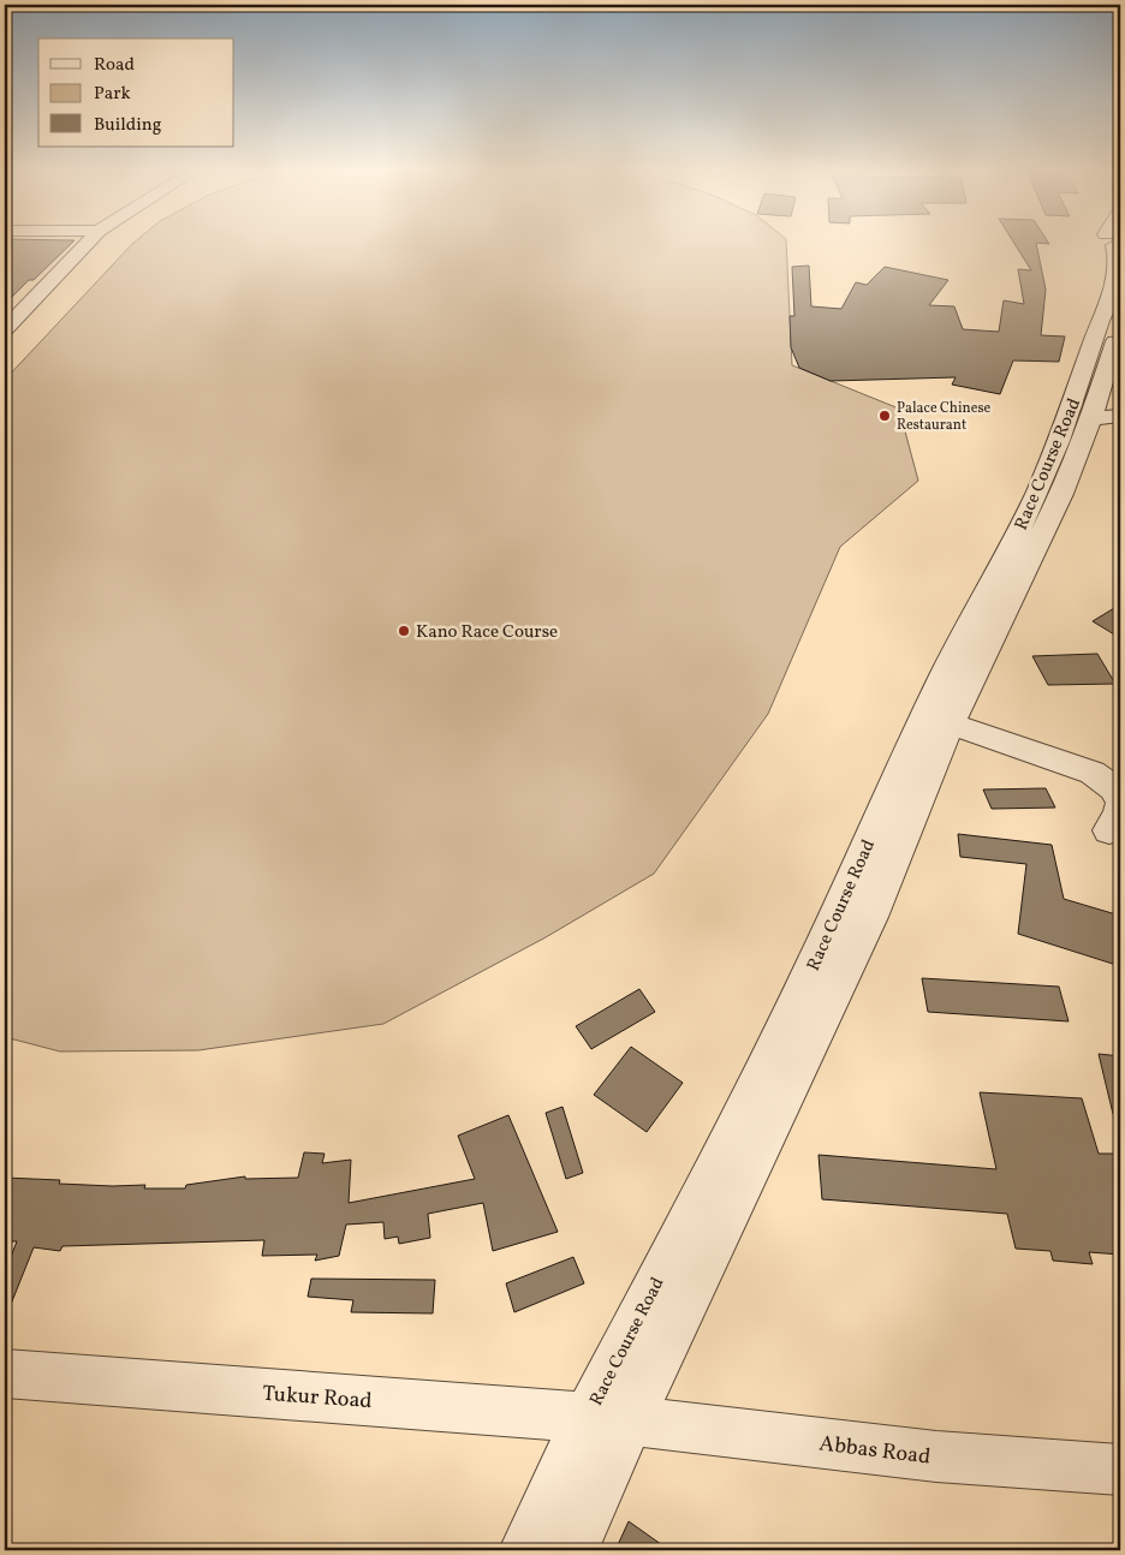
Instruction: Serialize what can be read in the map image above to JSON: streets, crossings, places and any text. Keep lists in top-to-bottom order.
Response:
{
  "streets": {
    "street": ["Race Course Road", "Tukur Road", "Abbas Road"]
  },
  "crossings": [
    ["Race Course Road", "Tukur Road"],
    ["Race Course Road", "Abbas Road"],
    ["Tukur Road", "Abbas Road"]
  ],
  "places": ["Palace Chinese Restaurant", "Kano Race Course"],
  "legend": ["Road", "Park", "Building"]
}
